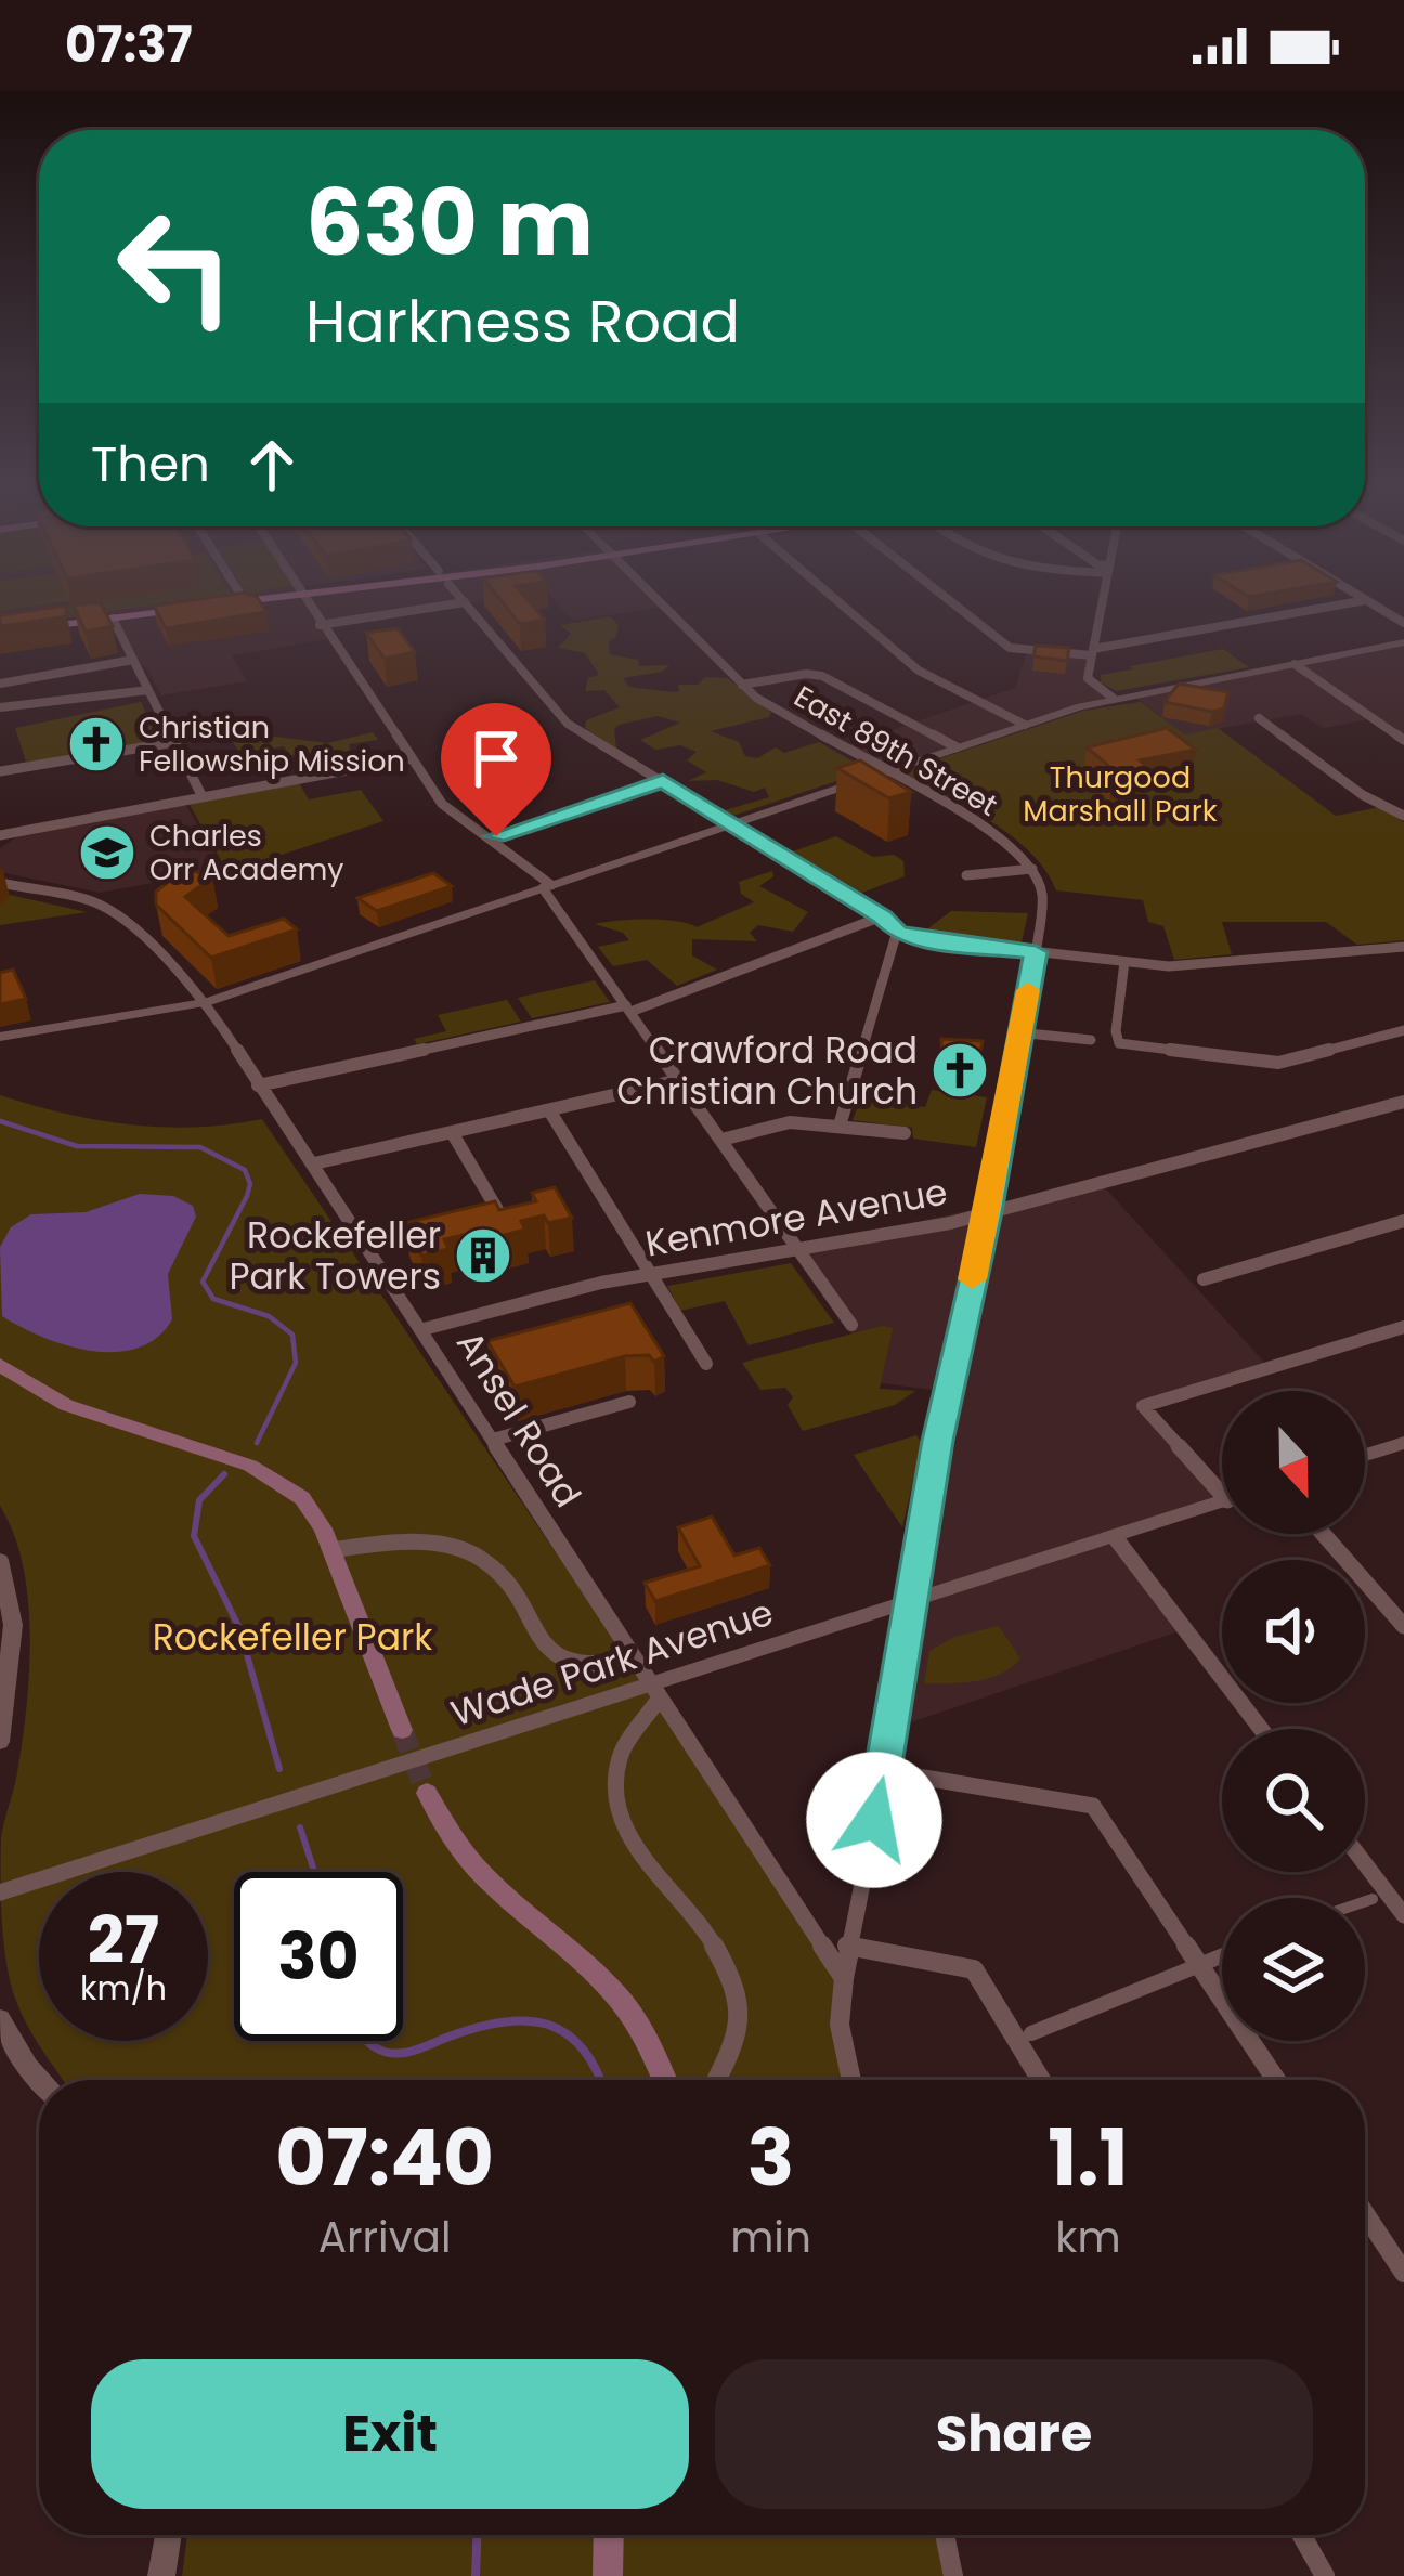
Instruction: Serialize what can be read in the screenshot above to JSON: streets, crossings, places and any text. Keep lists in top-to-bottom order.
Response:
{
  "streets": {
    "street": [
      "East 89th Street",
      "Kenmore Avenue",
      "Ansel Road",
      "Wade Park Avenue"
    ]
  },
  "crossings": [
    ["Kenmore Avenue", "Ansel Road"],
    ["Ansel Road", "Wade Park Avenue"]
  ],
  "parks": ["Thurgood Marshall Park", "Rockefeller Park"],
  "places": {
    "church": ["Christian Fellowship Mission", "Crawford Road Christian Church"],
    "school or university": ["Charles Orr Academy"],
    "building": ["Rockefeller Park Towers"]
  },
  "north": "bottom",
  "page": {
    "status": "07:37",
    "turn": ["630 m", "Harkness Road"],
    "then": "Then",
    "speed": "27 km/h",
    "limit": "30",
    "eta": [
      "07:40",
      "Arrival",
      "3",
      "min",
      "1.1",
      "km"
    ],
    "buttons": ["Exit", "Share"]
  }
}
